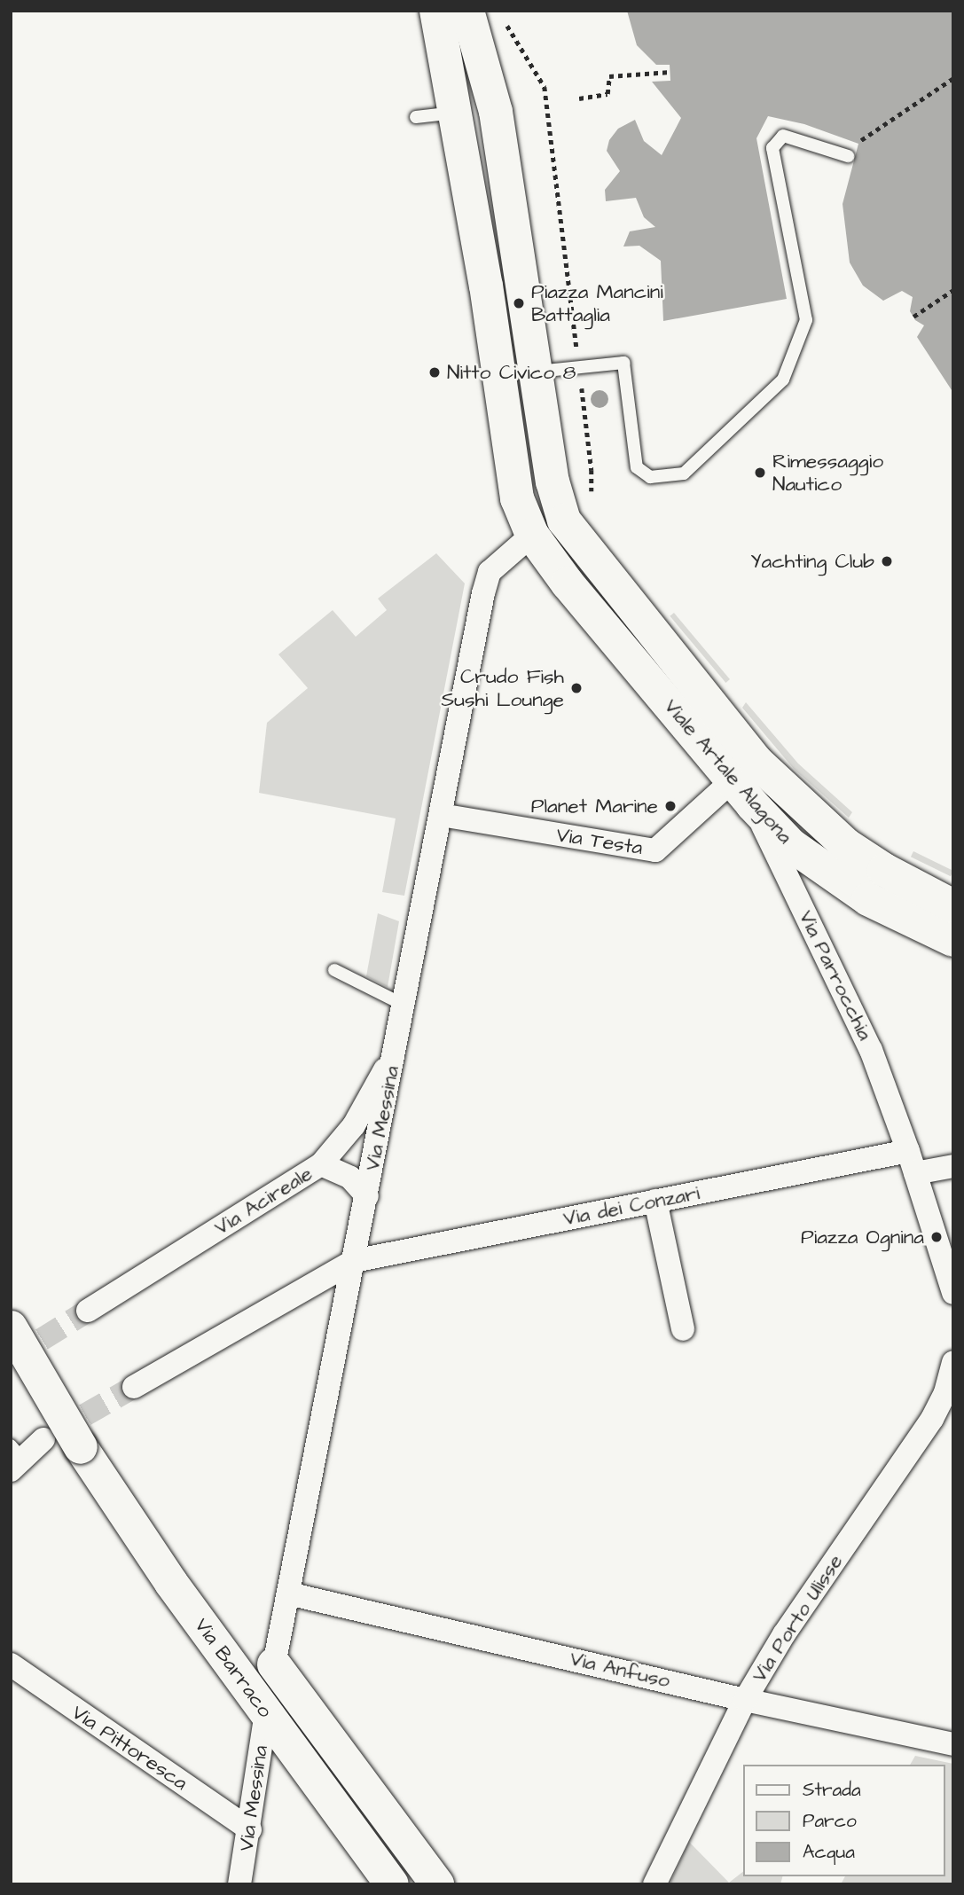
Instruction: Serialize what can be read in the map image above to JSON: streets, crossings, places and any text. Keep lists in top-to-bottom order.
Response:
{
  "streets": {
    "main road": ["Viale Artale Alagona", "Via Barraco"],
    "street": [
      "Via Testa",
      "Via Parrocchia",
      "Via Messina",
      "Via Acireale",
      "Via dei Conzari",
      "Via Porto Ulisse",
      "Via Anfuso",
      "Via Pittoresca"
    ]
  },
  "crossings": [
    ["Viale Artale Alagona", "Via Testa"],
    ["Viale Artale Alagona", "Via Parrocchia"],
    ["Viale Artale Alagona", "Via Messina"],
    ["Via Testa", "Via Parrocchia"],
    ["Via Testa", "Via Messina"],
    ["Via Parrocchia", "Via dei Conzari"],
    ["Via Messina", "Via Acireale"],
    ["Via Messina", "Via dei Conzari"],
    ["Via Messina", "Via Barraco"],
    ["Via Messina", "Via Anfuso"],
    ["Via Messina", "Via Pittoresca"],
    ["Via Porto Ulisse", "Via Anfuso"]
  ],
  "places": [
    "Piazza Mancini Battaglia",
    "Nitto Civico 8",
    "Rimessaggio Nautico",
    "Yachting Club",
    "Crudo Fish Sushi Lounge",
    "Planet Marine",
    "Piazza Ognina"
  ],
  "legend": ["Strada", "Parco", "Acqua"]
}
